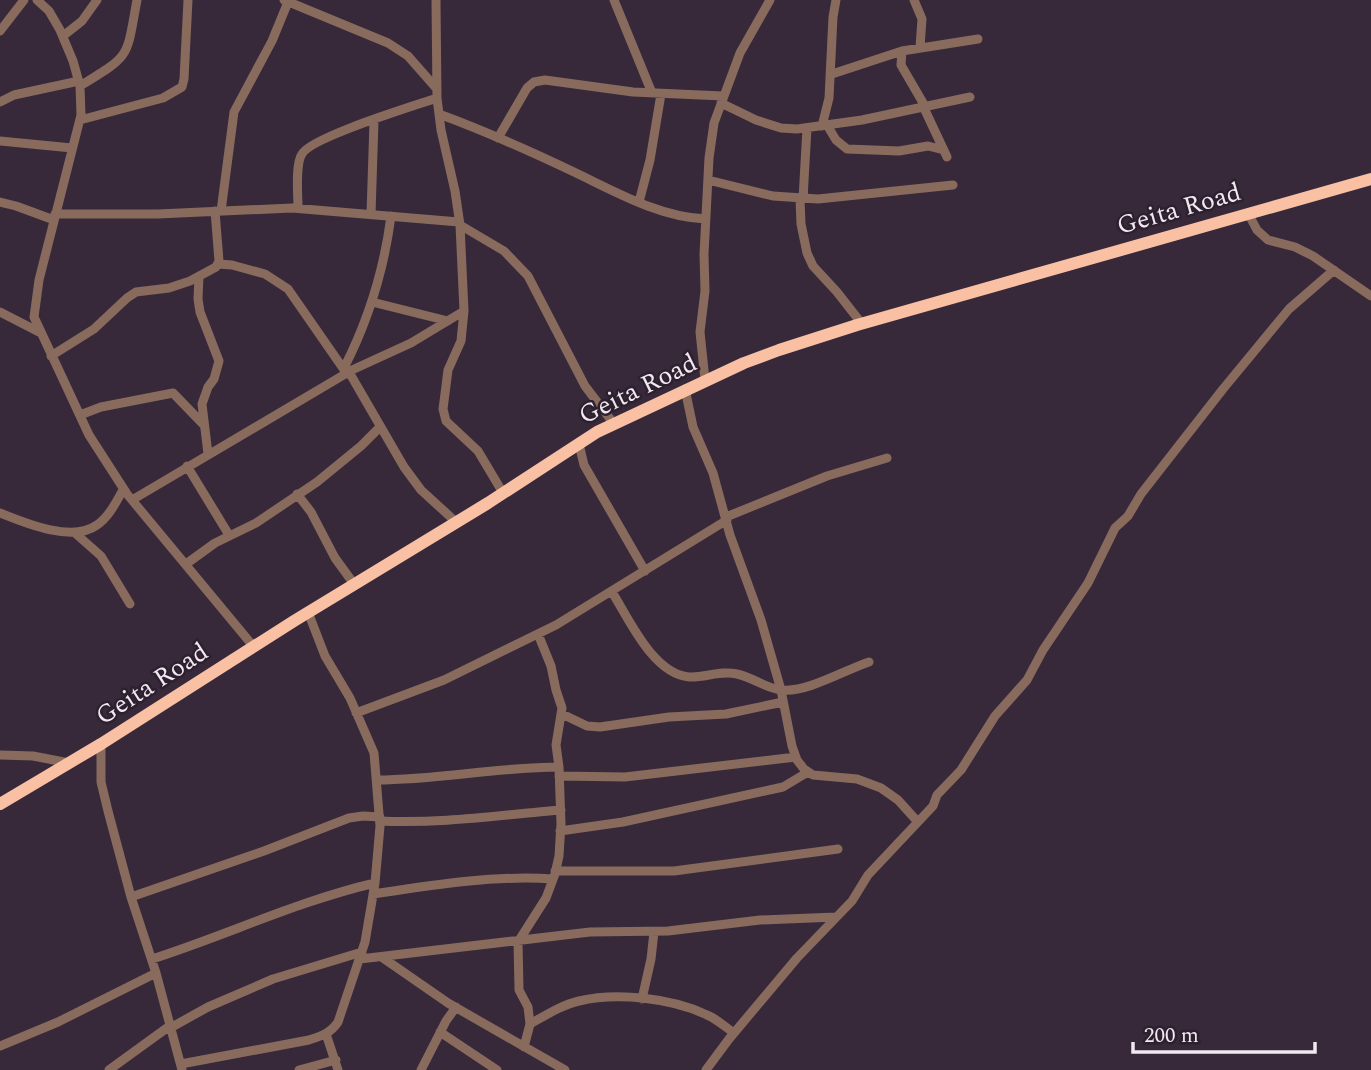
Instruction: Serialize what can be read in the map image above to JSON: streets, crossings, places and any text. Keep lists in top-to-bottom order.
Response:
{
  "streets": {
    "highway": ["Geita Road"]
  },
  "scale_bar": "200 m"
}
